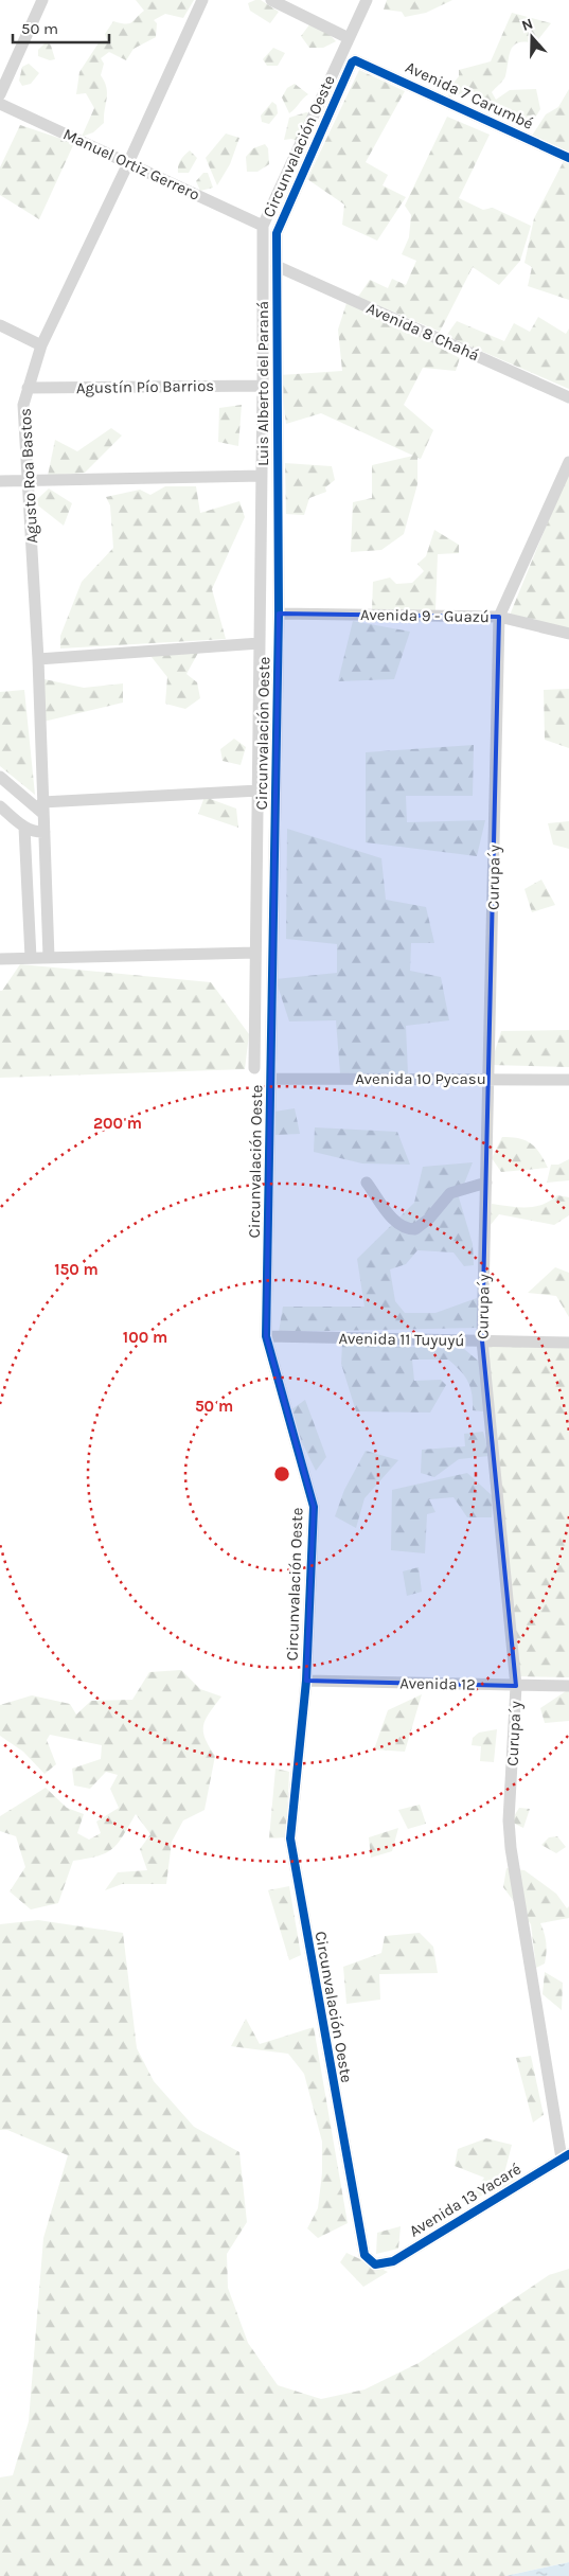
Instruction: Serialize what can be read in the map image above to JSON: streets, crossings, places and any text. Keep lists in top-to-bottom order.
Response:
{
  "streets": {
    "street": [
      "Avenida 7 Carumbé",
      "Circunvalación Oeste",
      "Manuel Ortiz Gerrero",
      "Avenida 8 Chahá",
      "Luis Alberto del Paraná",
      "Agustín Pío Barrios",
      "Agusto Roa Bastos",
      "Avenida 9 - Guazú",
      "Curupa´y",
      "Avenida 10 Pycasu",
      "Avenida 11 Tuyuyú",
      "Avenida 12",
      "Avenida 13 Yacaré"
    ]
  },
  "crossings": [
    ["Avenida 7 Carumbé", "Circunvalación Oeste"],
    ["Circunvalación Oeste", "Avenida 8 Chahá"],
    ["Circunvalación Oeste", "Avenida 9 - Guazú"],
    ["Circunvalación Oeste", "Avenida 10 Pycasu"],
    ["Circunvalación Oeste", "Avenida 11 Tuyuyú"],
    ["Circunvalación Oeste", "Avenida 12"],
    ["Circunvalación Oeste", "Avenida 13 Yacaré"],
    ["Manuel Ortiz Gerrero", "Luis Alberto del Paraná"],
    ["Manuel Ortiz Gerrero", "Agusto Roa Bastos"],
    ["Luis Alberto del Paraná", "Agustín Pío Barrios"],
    ["Agustín Pío Barrios", "Agusto Roa Bastos"],
    ["Avenida 9 - Guazú", "Curupa´y"],
    ["Curupa´y", "Avenida 10 Pycasu"],
    ["Curupa´y", "Avenida 11 Tuyuyú"],
    ["Curupa´y", "Avenida 12"],
    ["Curupa´y", "Avenida 13 Yacaré"]
  ],
  "scale_bar": "50 m",
  "north": "top",
  "rings": [
    "200 m",
    "150 m",
    "100 m",
    "50 m"
  ]
}
